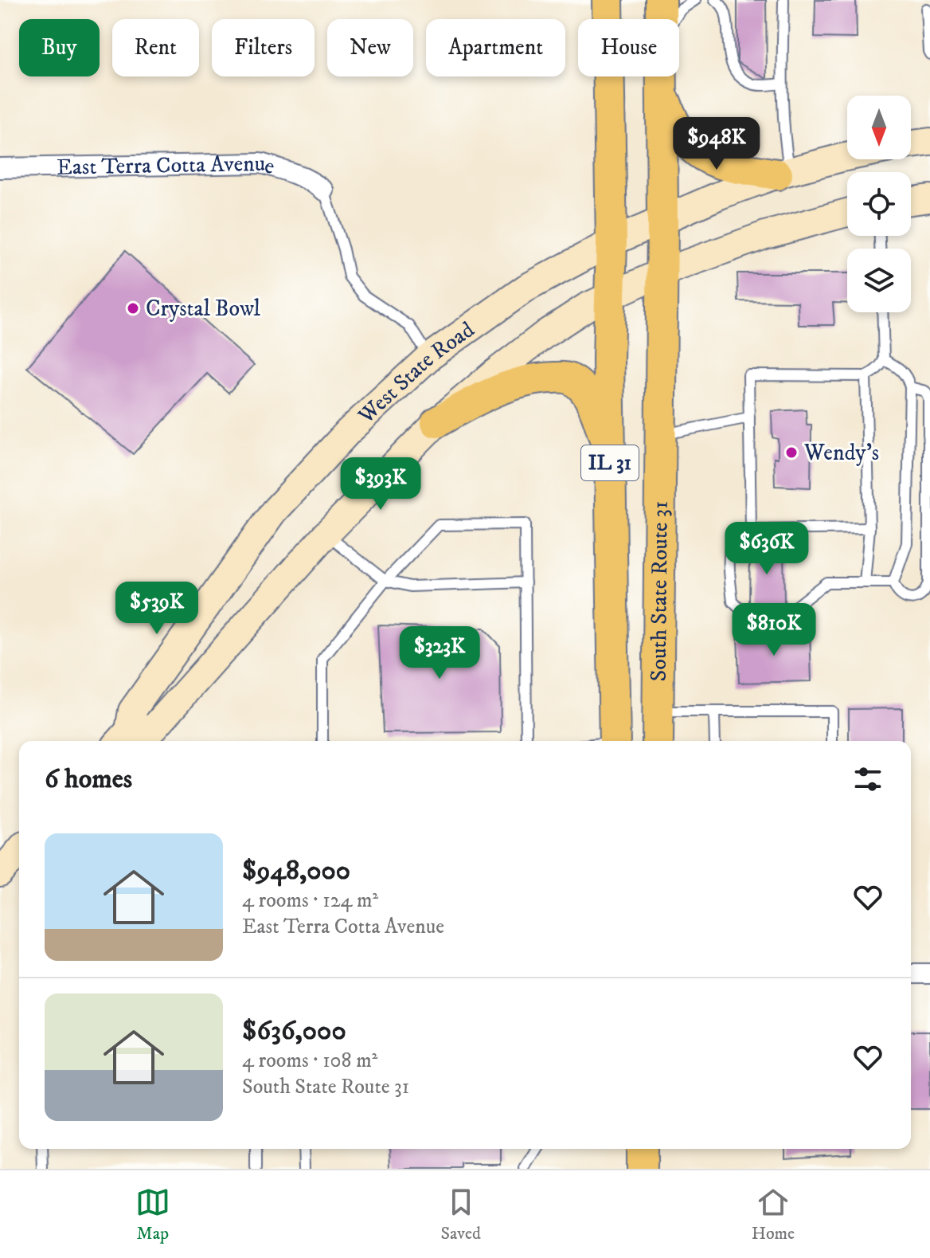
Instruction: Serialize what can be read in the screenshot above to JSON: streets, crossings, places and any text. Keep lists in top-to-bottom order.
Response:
{
  "streets": {
    "main road": ["West State Road", "IL 31", "South State Route 31"],
    "street": ["East Terra Cotta Avenue"]
  },
  "crossings": [
    ["West State Road", "IL 31"],
    ["IL 31", "South State Route 31"]
  ],
  "places": ["Crystal Bowl", "Wendy's"],
  "north": "bottom",
  "page": {
    "chip": [
      "Buy",
      "Rent",
      "Filters",
      "New",
      "Apartment",
      "House"
    ],
    "price": [
      "$948K",
      "$393K",
      "$636K",
      "$539K",
      "$810K",
      "$323K"
    ],
    "heading": "6 homes",
    "list": [
      {
        "name": "$948,000",
        "note": "4 rooms · 124 m² · East Terra Cotta Avenue"
      },
      {
        "name": "$636,000",
        "note": "4 rooms · 108 m² · South State Route 31"
      }
    ],
    "tabs": ["Map", "Saved", "Home"]
  }
}
